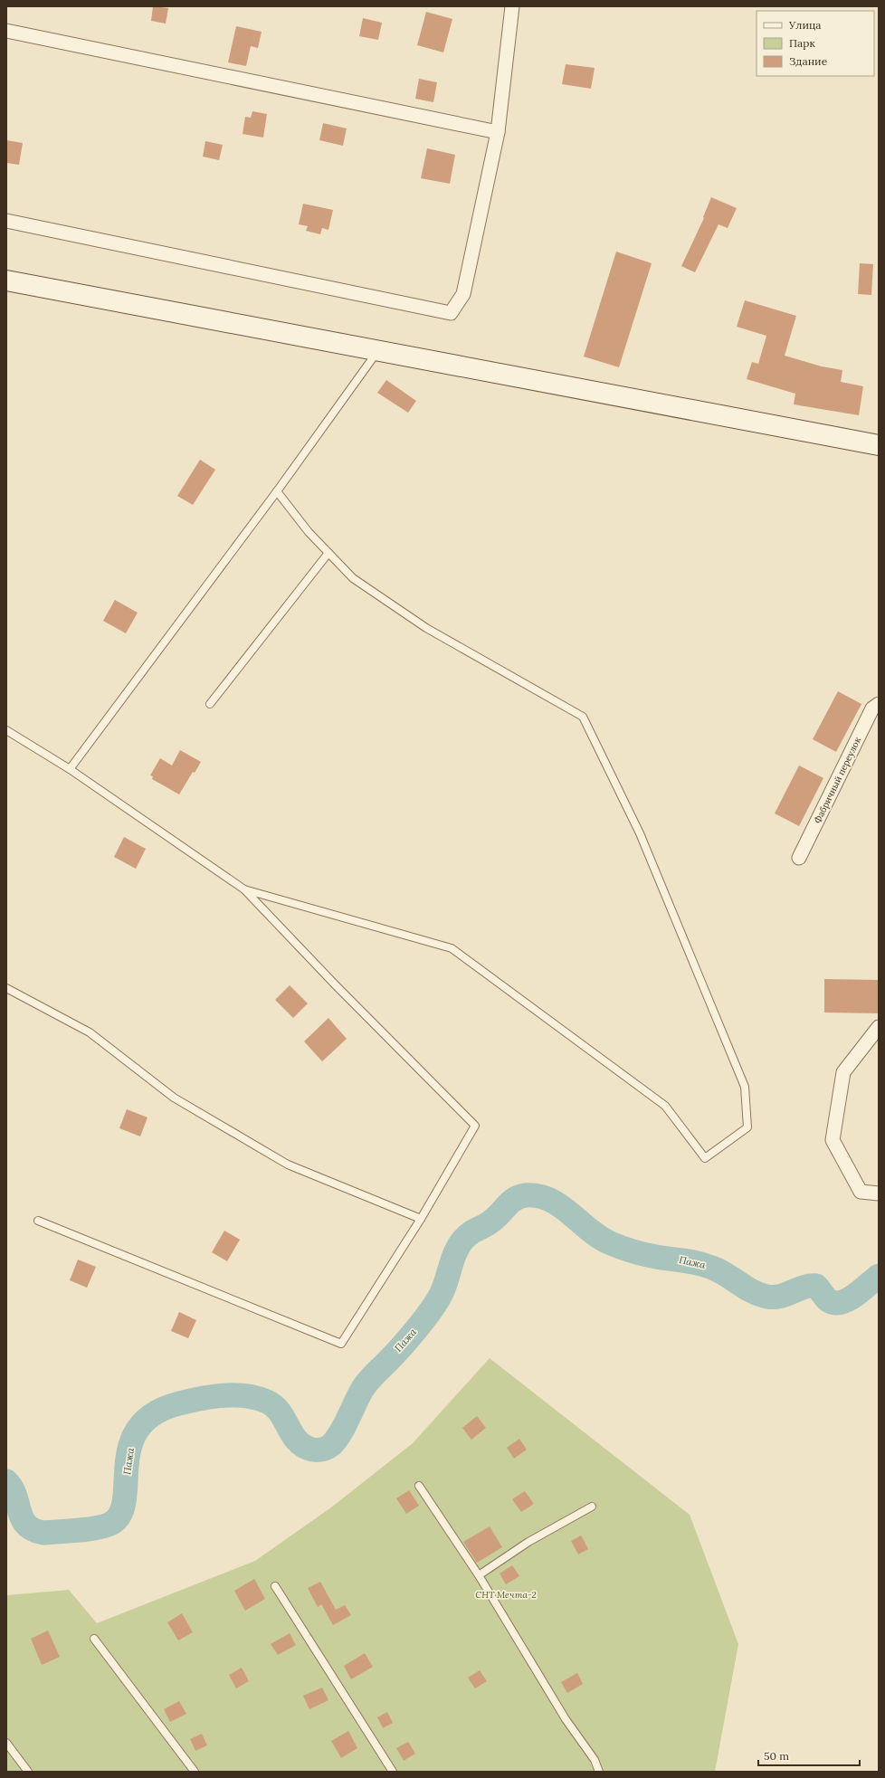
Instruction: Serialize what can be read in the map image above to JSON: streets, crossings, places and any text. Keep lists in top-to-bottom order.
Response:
{
  "streets": {
    "street": ["Фабричный переулок"]
  },
  "water": ["Пажа"],
  "parks": ["СНТ Мечта-2"],
  "legend": ["Улица", "Парк", "Здание"],
  "scale_bar": "50 m"
}
